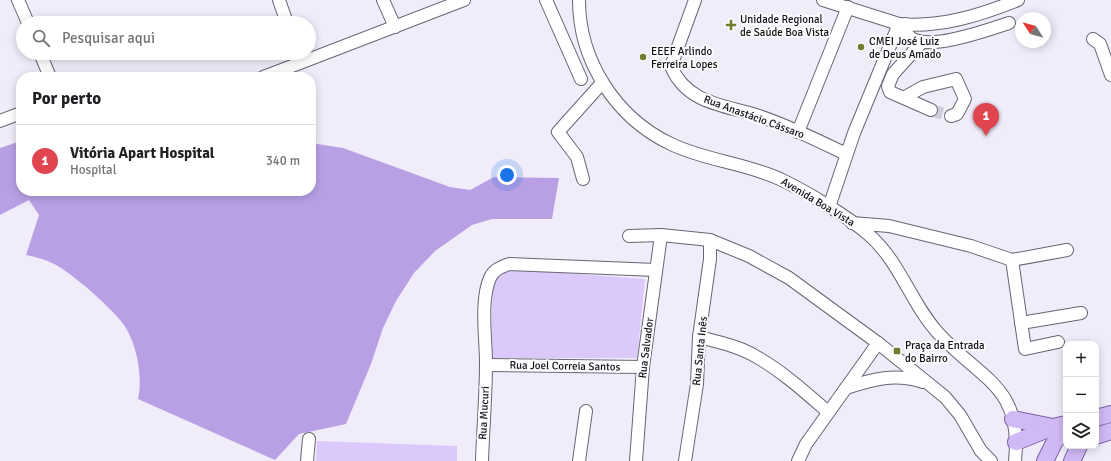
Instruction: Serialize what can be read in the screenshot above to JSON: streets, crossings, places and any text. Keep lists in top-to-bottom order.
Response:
{
  "streets": {
    "street": [
      "Rua Anastácio Cássaro",
      "Avenida Boa Vista",
      "Rua Salvador",
      "Rua Santa Inês",
      "Rua Joel Correia Santos",
      "Rua Mucuri"
    ]
  },
  "crossings": [
    ["Rua Salvador", "Rua Joel Correia Santos"],
    ["Rua Salvador", "Rua Mucuri"],
    ["Rua Joel Correia Santos", "Rua Mucuri"]
  ],
  "places": {
    "health": ["Unidade Regional de Saúde Boa Vista"],
    "other": ["CMEI José Luiz de Deus Amado", "EEEF Arlindo Ferreira Lopes"],
    "transit": ["Praça da Entrada do Bairro"]
  },
  "north": "top left",
  "page": {
    "search": "Pesquisar aqui",
    "heading": "Por perto",
    "pins": "1",
    "list": [
      {
        "mark": "1",
        "name": "Vitória Apart Hospital",
        "note": "Hospital",
        "value": "340 m"
      }
    ],
    "map_buttons": ["+", "−"]
  }
}
